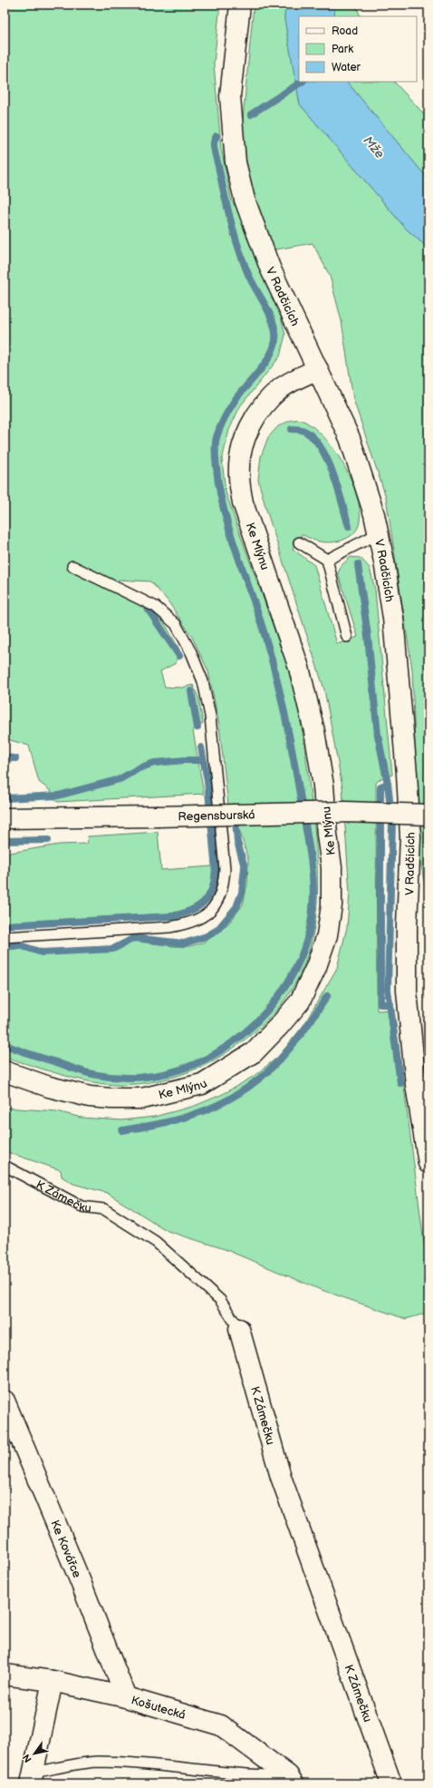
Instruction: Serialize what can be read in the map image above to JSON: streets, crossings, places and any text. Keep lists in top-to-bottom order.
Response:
{
  "streets": {
    "street": [
      "V Radčicích",
      "Ke Mlýnu",
      "Regensburská",
      "K Zámečku",
      "Ke Kovářce",
      "Košutecká"
    ]
  },
  "crossings": [
    ["V Radčicích", "Ke Mlýnu"],
    ["Ke Kovářce", "Košutecká"]
  ],
  "water": ["Mže"],
  "legend": ["Road", "Park", "Water"],
  "north": "bottom left"
}
